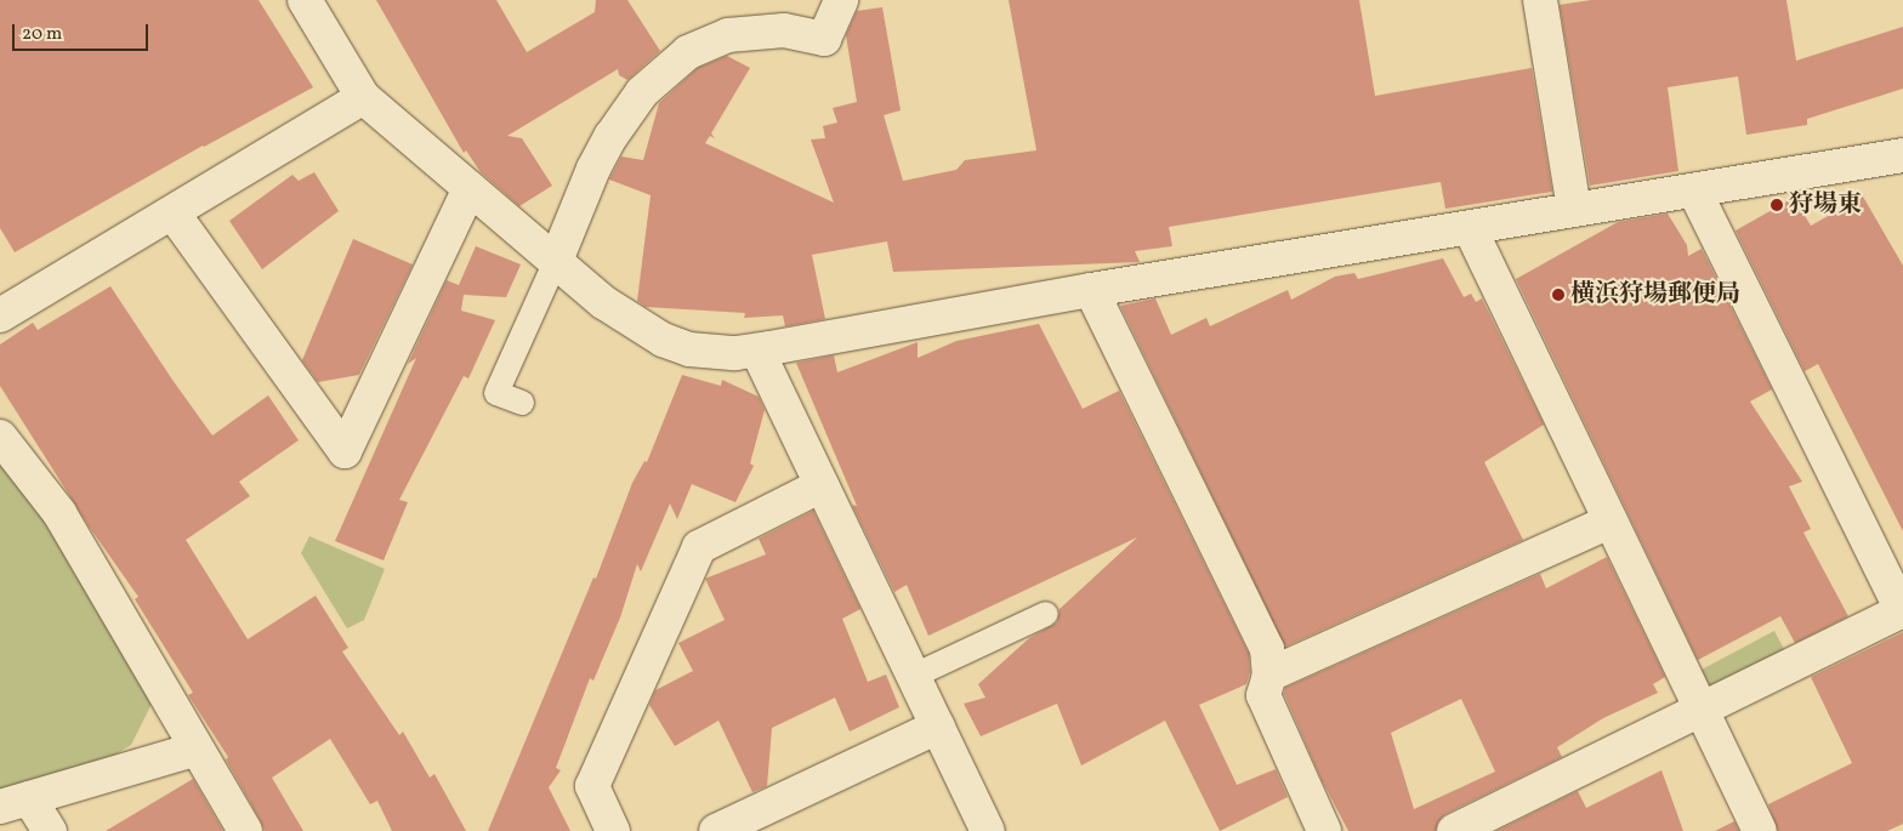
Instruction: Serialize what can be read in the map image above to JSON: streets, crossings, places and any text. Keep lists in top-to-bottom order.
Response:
{
  "places": ["狩場東", "横浜狩場郵便局"],
  "scale_bar": "20 m"
}
